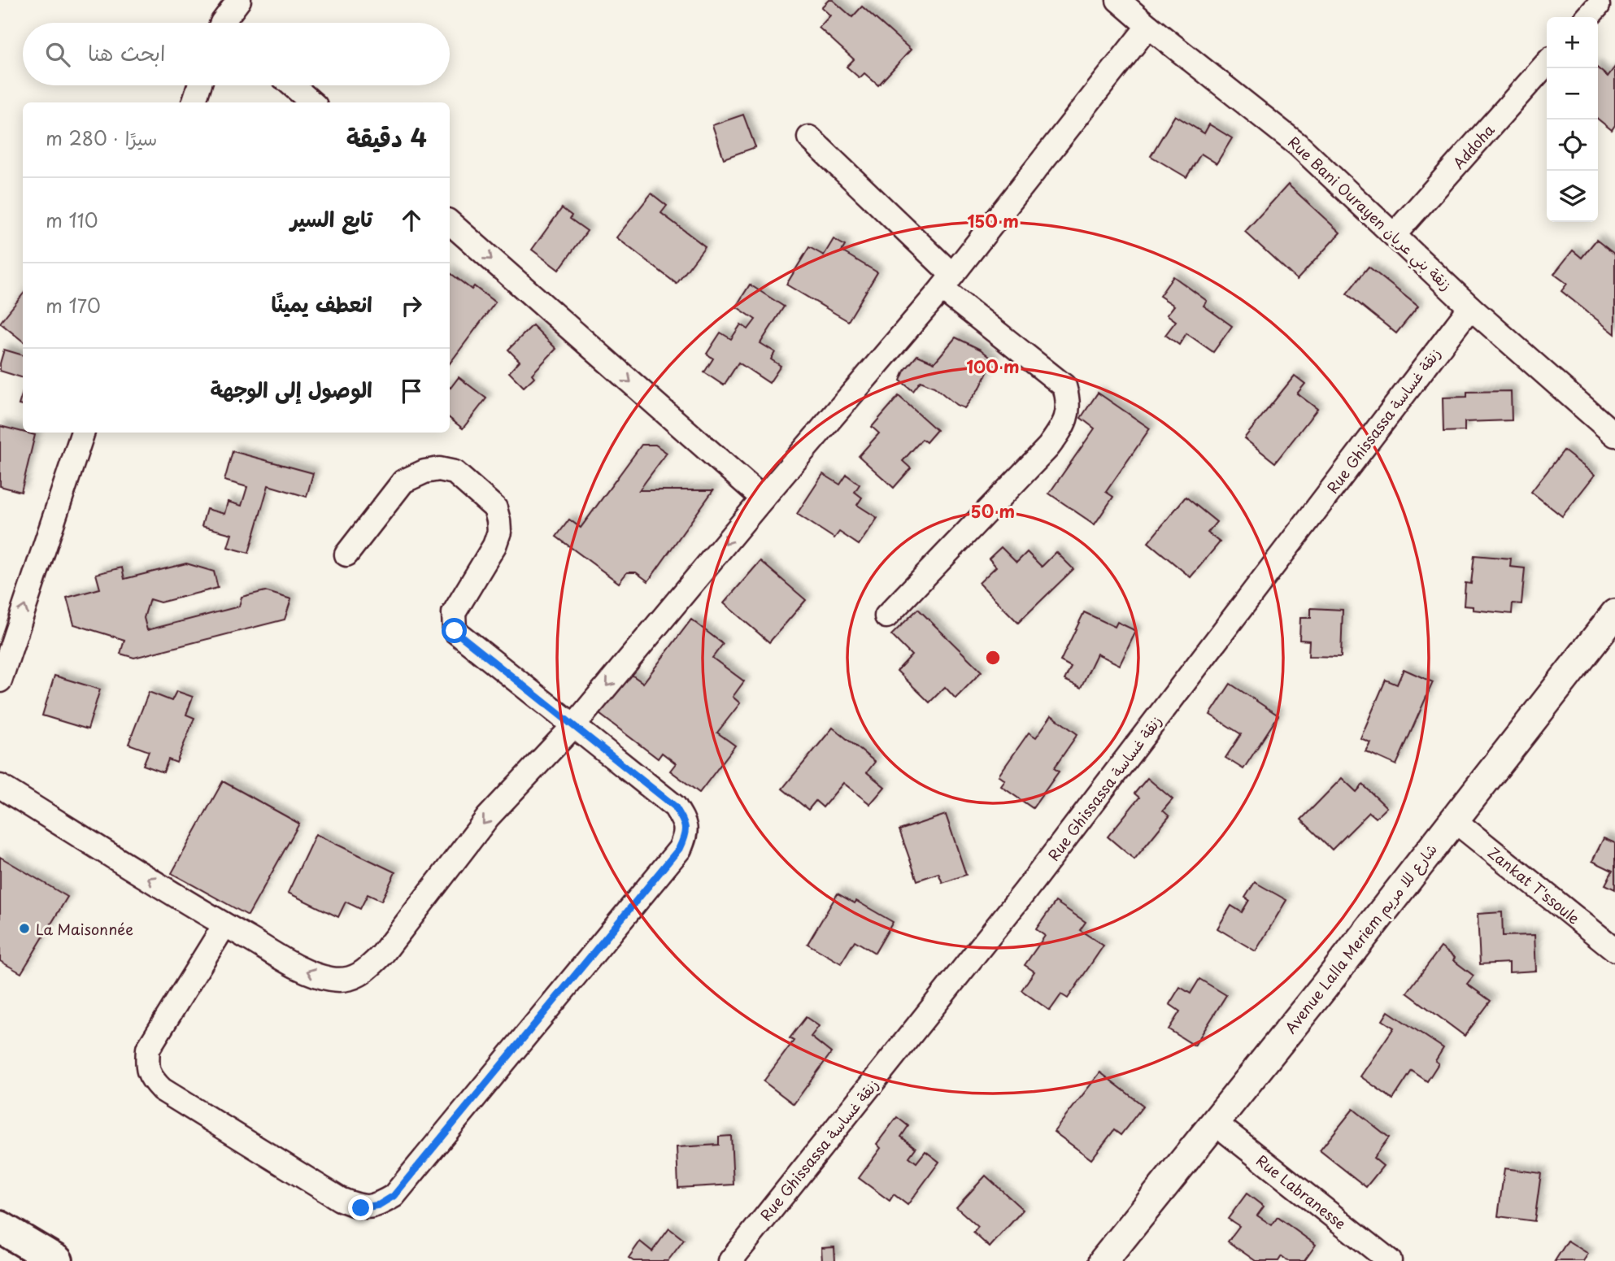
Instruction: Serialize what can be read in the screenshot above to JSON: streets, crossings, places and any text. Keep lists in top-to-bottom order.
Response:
{
  "streets": {
    "street": [
      "Addoha",
      "Rue Bani Ourayen زنقة بني عريان",
      "Rue Ghissassa زنقة غساسة",
      "Zankat T'ssoule",
      "Avenue Lalla Meriem شارع للا مريم",
      "Rue Labranesse"
    ]
  },
  "crossings": [
    ["Addoha", "Rue Bani Ourayen زنقة بني عريان"],
    ["Rue Bani Ourayen زنقة بني عريان", "Rue Ghissassa زنقة غساسة"],
    ["Zankat T'ssoule", "Avenue Lalla Meriem شارع للا مريم"],
    ["Avenue Lalla Meriem شارع للا مريم", "Rue Labranesse"]
  ],
  "places": ["La Maisonnée"],
  "page": {
    "map_buttons": ["+", "−"],
    "search": "ابحث هنا",
    "heading": ["4 دقيقة", "سيرًا · 280 m"],
    "list": [
      ["تابع السير", "110 m"],
      ["انعطف يمينًا", "170 m"],
      "الوصول إلى الوجهة"
    ]
  },
  "rings": ["150 m", "100 m", "50 m"]
}
